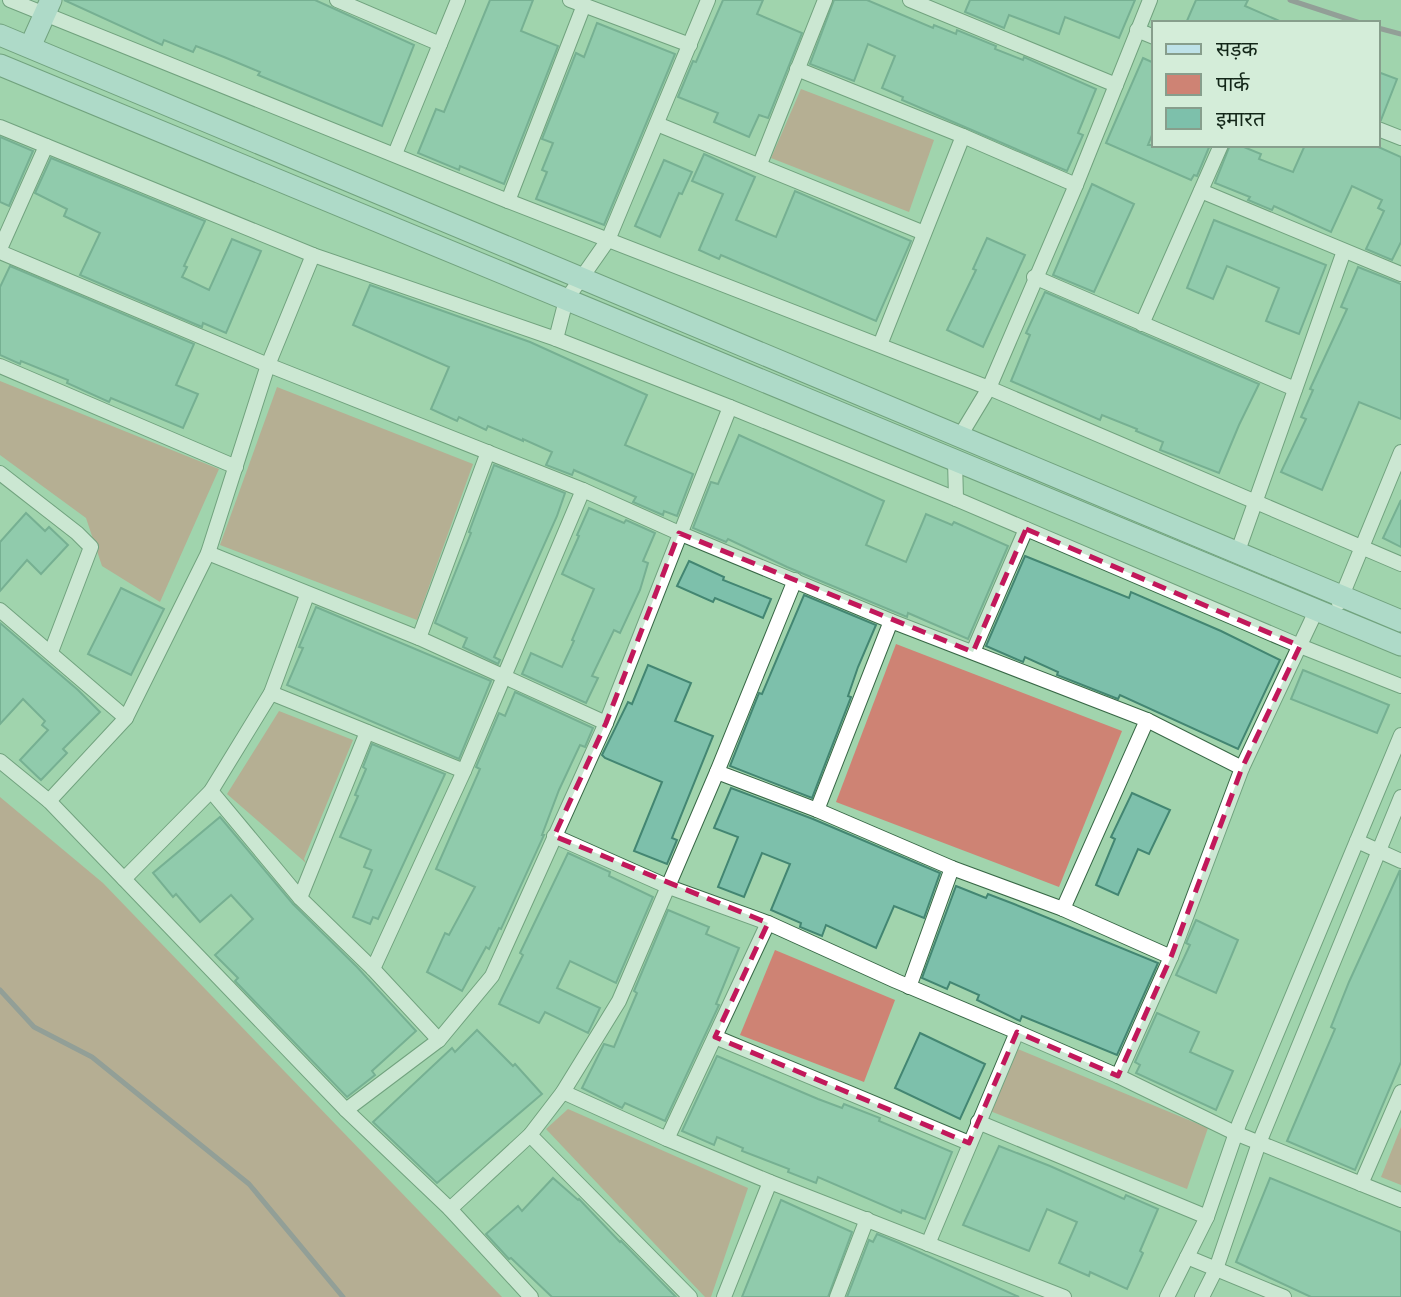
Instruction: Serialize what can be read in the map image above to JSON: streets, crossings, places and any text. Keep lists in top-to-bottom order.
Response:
{
  "legend": ["सड़क", "पार्क", "इमारत"]
}
